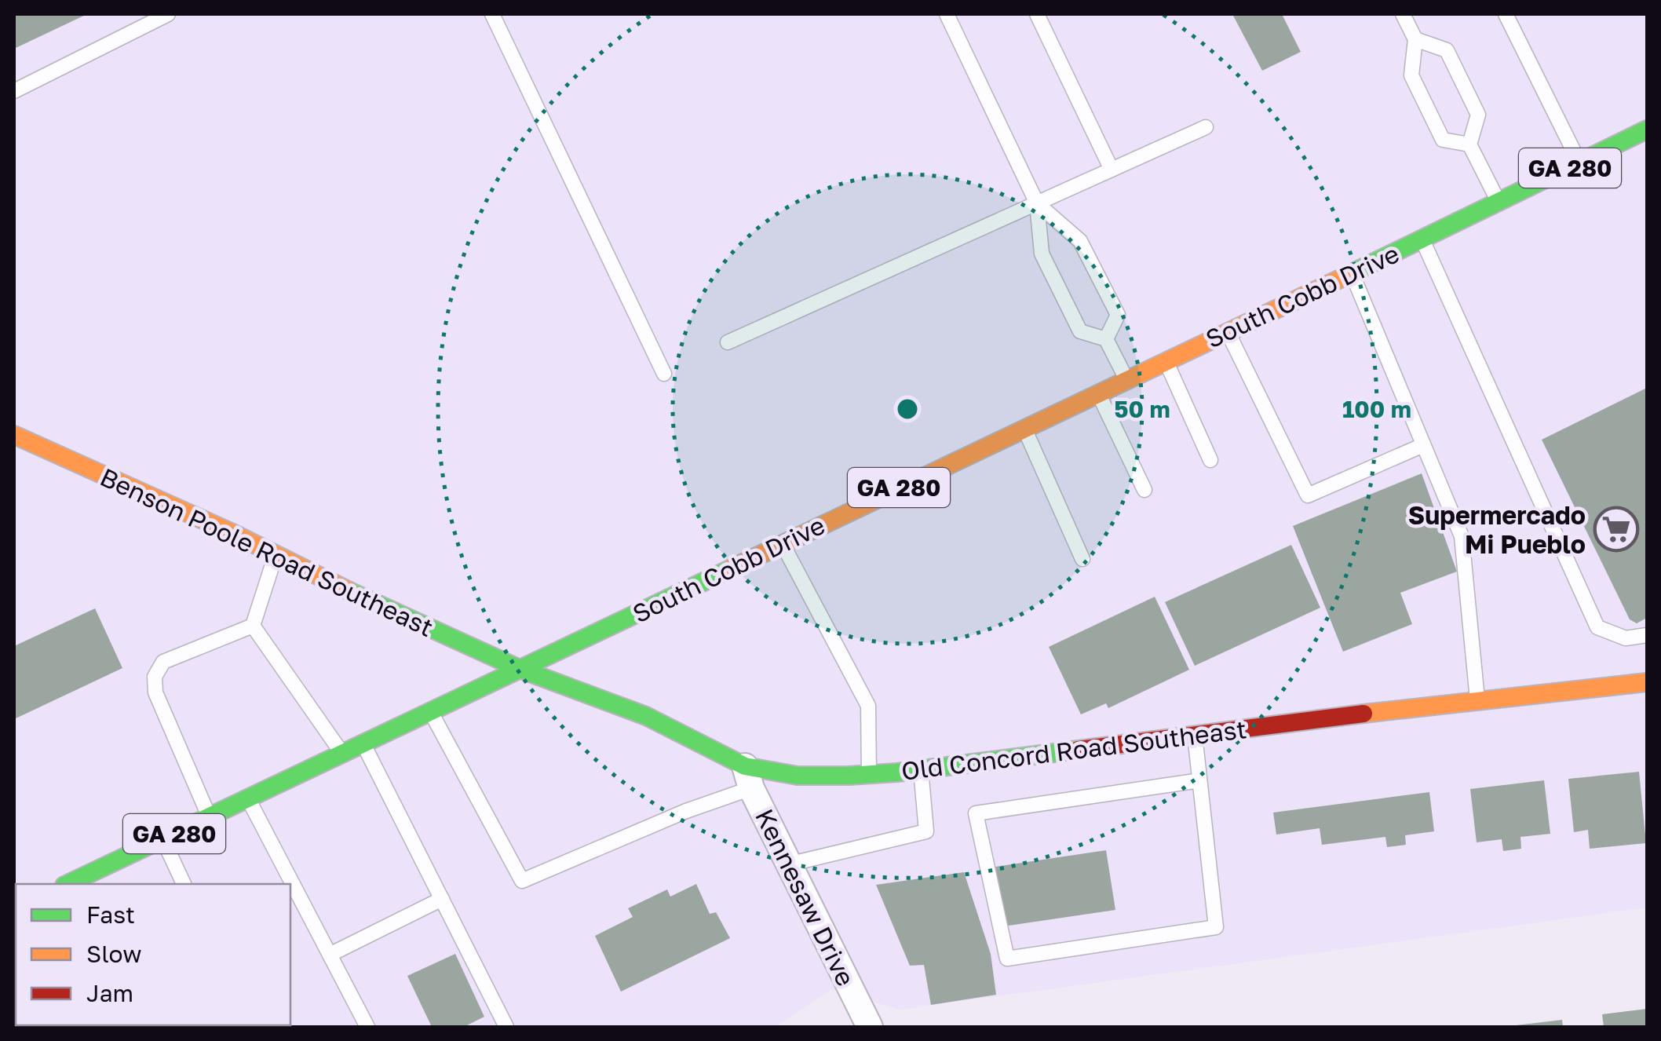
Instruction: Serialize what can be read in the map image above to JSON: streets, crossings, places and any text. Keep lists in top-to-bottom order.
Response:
{
  "streets": {
    "main road": [
      "GA 280",
      "South Cobb Drive",
      "Benson Poole Road Southeast",
      "Old Concord Road Southeast"
    ],
    "street": ["Kennesaw Drive"]
  },
  "crossings": [
    ["South Cobb Drive", "Benson Poole Road Southeast"],
    ["South Cobb Drive", "Old Concord Road Southeast"],
    ["Benson Poole Road Southeast", "Old Concord Road Southeast"],
    ["Old Concord Road Southeast", "Kennesaw Drive"]
  ],
  "places": {
    "supermarket": ["Supermercado Mi Pueblo"]
  },
  "legend": ["Fast", "Slow", "Jam"],
  "rings": ["50 m", "100 m"]
}
